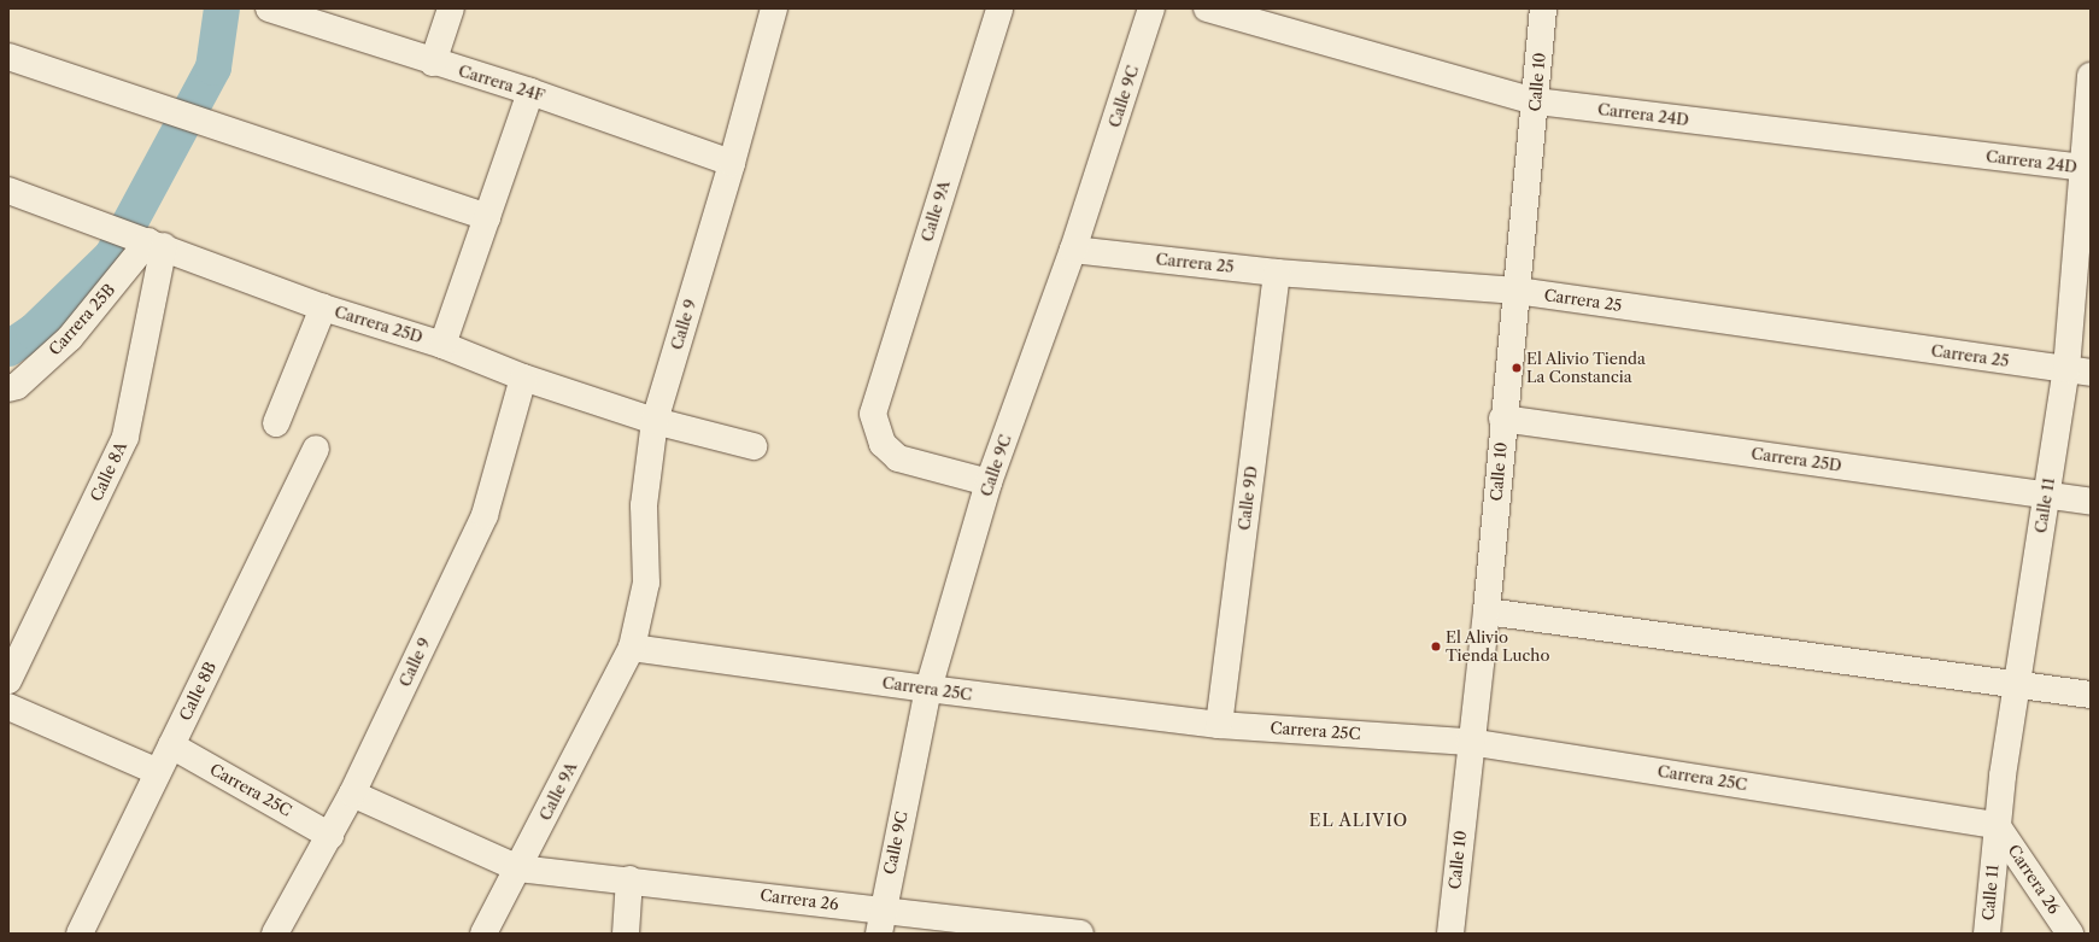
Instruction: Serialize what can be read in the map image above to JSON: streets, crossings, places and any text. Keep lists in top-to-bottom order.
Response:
{
  "streets": {
    "street": [
      "Calle 10",
      "Carrera 24F",
      "Calle 9C",
      "Carrera 24D",
      "Calle 9A",
      "Carrera 25",
      "Carrera 25B",
      "Carrera 25D",
      "Calle 9",
      "Calle 8A",
      "Calle 9D",
      "Calle 11",
      "Carrera 25C",
      "Calle 8B",
      "Carrera 26"
    ]
  },
  "crossings": [
    ["Calle 10", "Carrera 24D"],
    ["Calle 10", "Carrera 25"],
    ["Calle 10", "Carrera 25D"],
    ["Calle 10", "Carrera 25C"],
    ["Carrera 24F", "Calle 9"],
    ["Calle 9C", "Calle 9A"],
    ["Calle 9C", "Carrera 25"],
    ["Calle 9C", "Carrera 25C"],
    ["Calle 9C", "Carrera 26"],
    ["Carrera 24D", "Calle 11"],
    ["Calle 9A", "Calle 9"],
    ["Calle 9A", "Carrera 25C"],
    ["Calle 9A", "Carrera 26"],
    ["Carrera 25", "Calle 9D"],
    ["Carrera 25", "Calle 11"],
    ["Carrera 25B", "Carrera 25D"],
    ["Carrera 25B", "Calle 8A"],
    ["Carrera 25D", "Calle 9"],
    ["Carrera 25D", "Calle 8A"],
    ["Carrera 25D", "Calle 11"],
    ["Calle 9", "Carrera 25C"],
    ["Calle 9D", "Carrera 25C"],
    ["Calle 11", "Carrera 25C"],
    ["Calle 11", "Carrera 26"],
    ["Carrera 25C", "Calle 8B"],
    ["Carrera 25C", "Carrera 26"]
  ],
  "districts": ["EL ALIVIO"],
  "places": ["El Alivio Tienda La Constancia", "El Alivio Tienda Lucho"]
}
